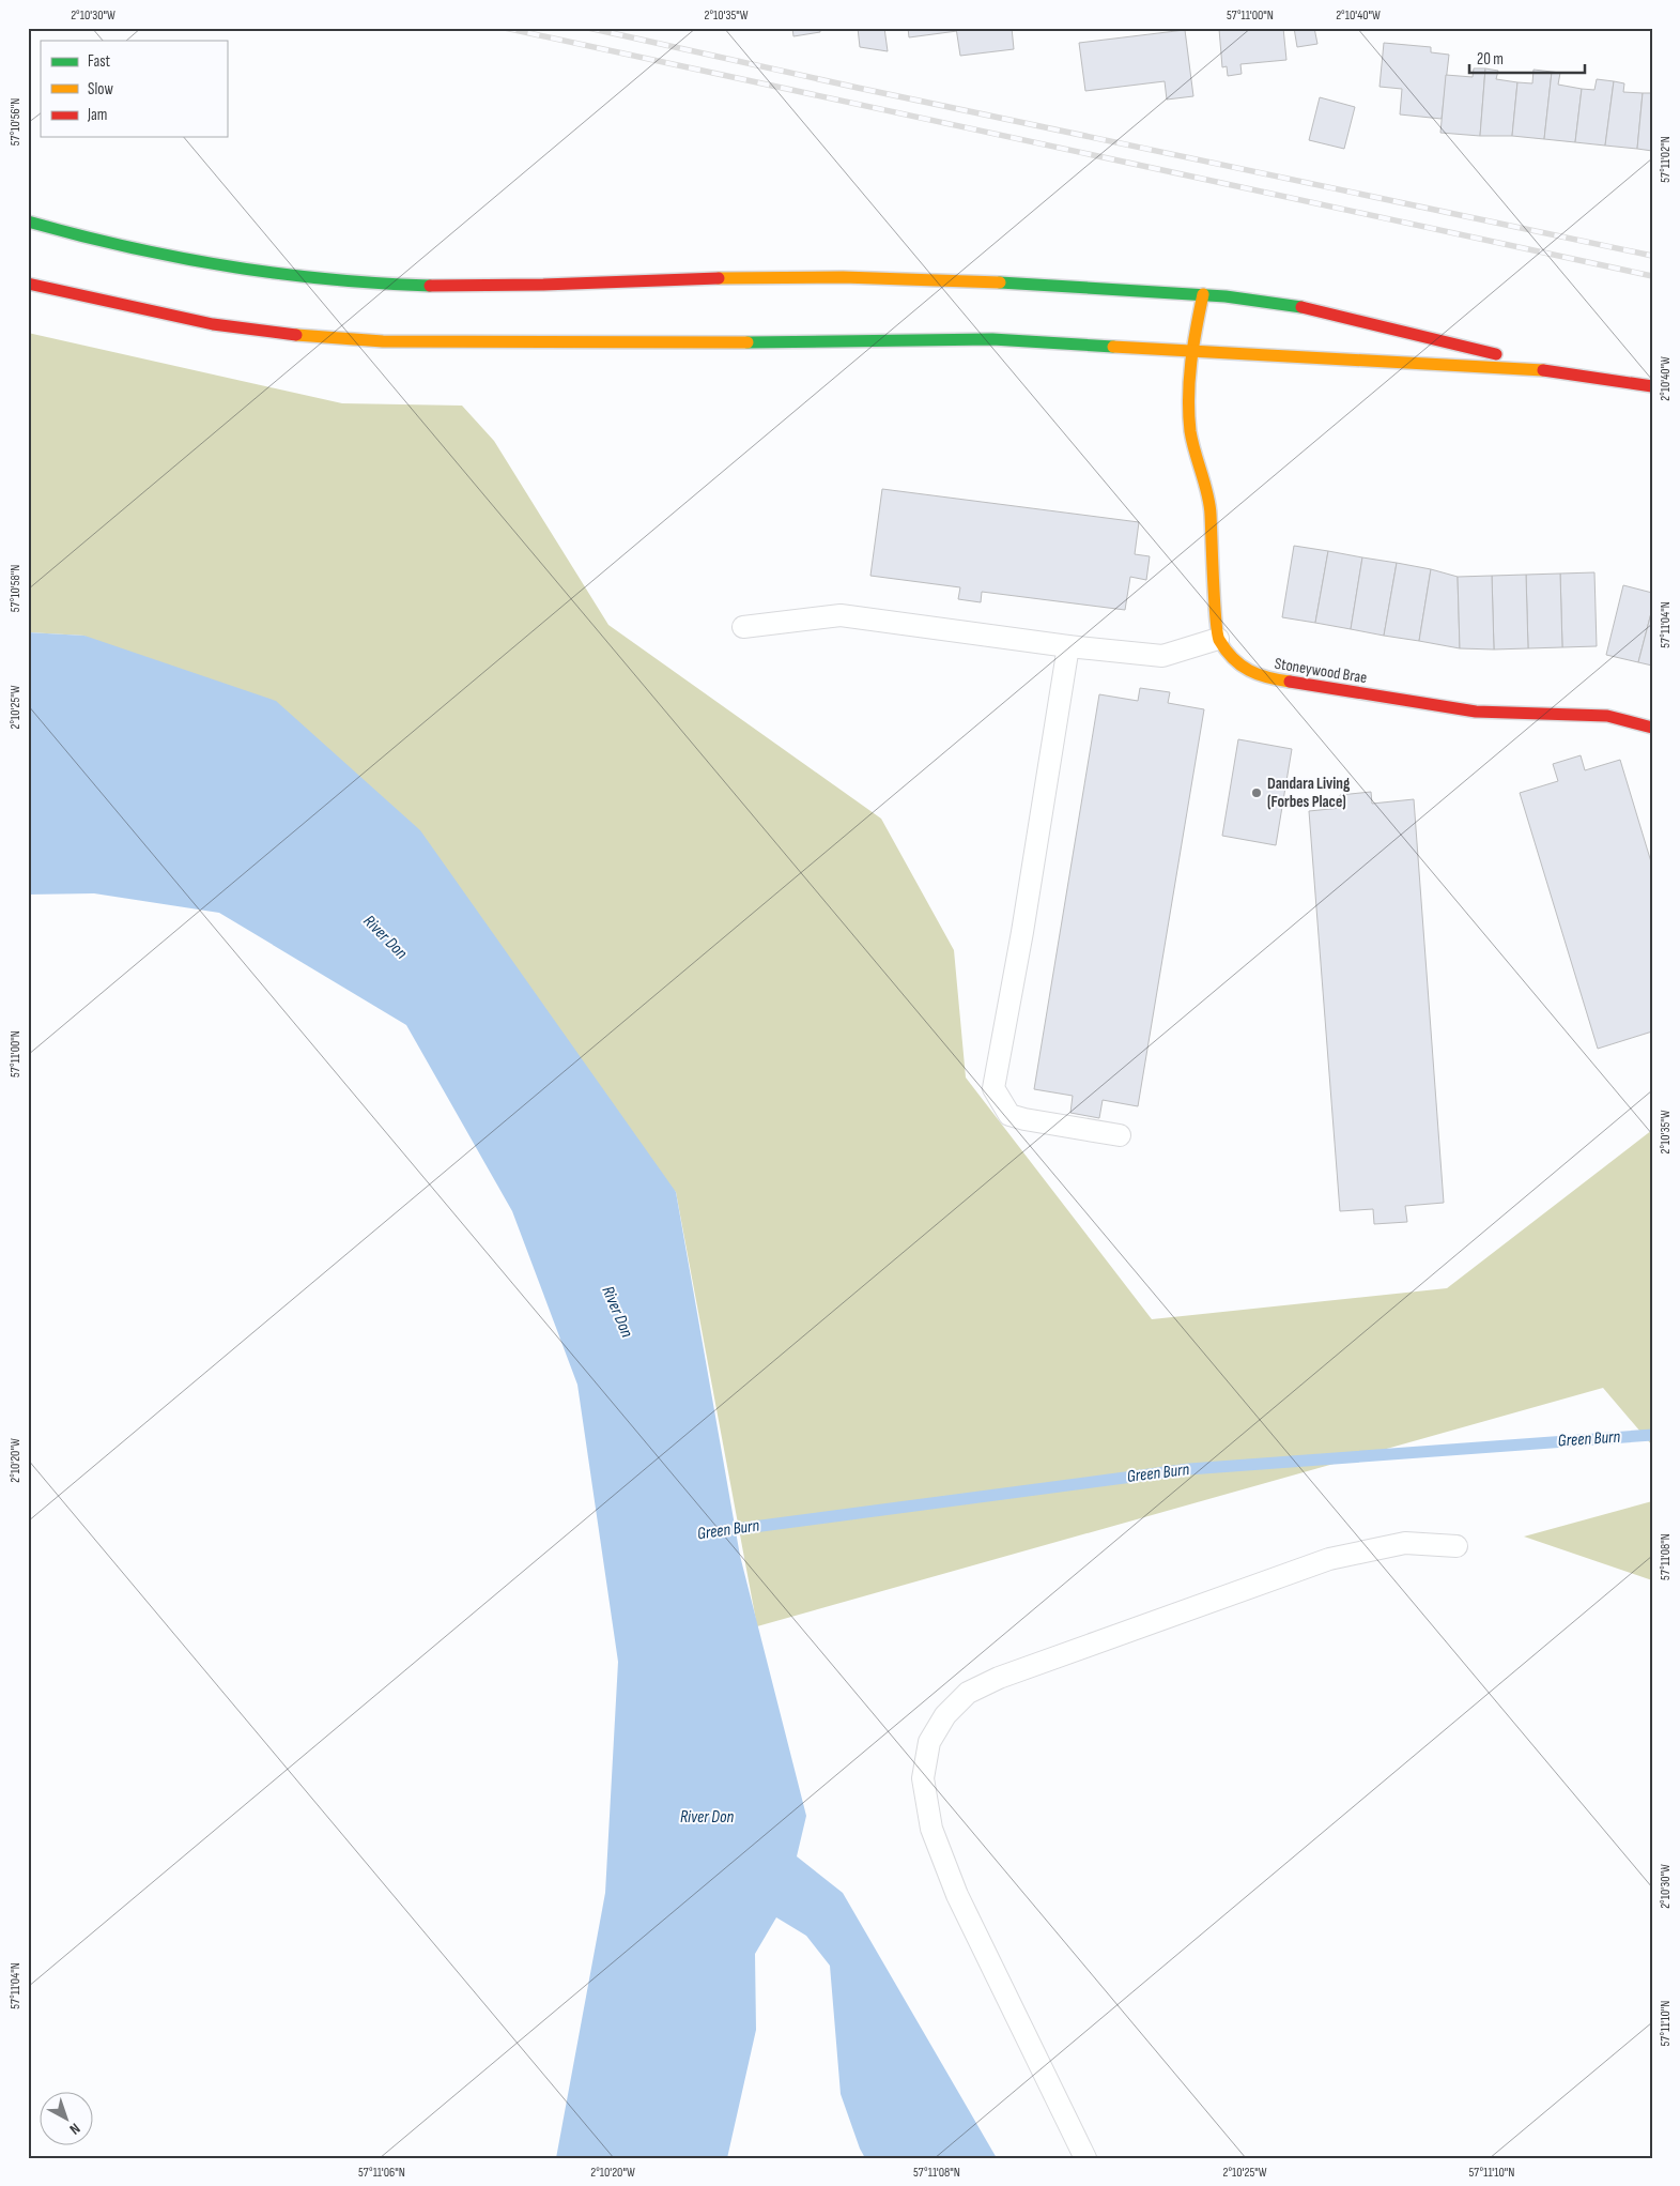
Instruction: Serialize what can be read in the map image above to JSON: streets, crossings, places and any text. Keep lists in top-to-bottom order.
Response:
{
  "streets": {
    "main road": ["Stoneywood Brae"]
  },
  "water": ["River Don", "Green Burn"],
  "places": ["Dandara Living (Forbes Place)"],
  "legend": ["Fast", "Slow", "Jam"],
  "scale_bar": "20 m",
  "north": "bottom right",
  "coordinates": [
    "2°10'30\"W",
    "2°10'35\"W",
    "57°11'00\"N",
    "2°10'40\"W",
    "57°10'56\"N",
    "57°11'02\"N",
    "57°10'58\"N",
    "57°11'04\"N",
    "2°10'25\"W",
    "2°10'20\"W",
    "57°11'08\"N",
    "57°11'10\"N",
    "57°11'06\"N"
  ]
}
